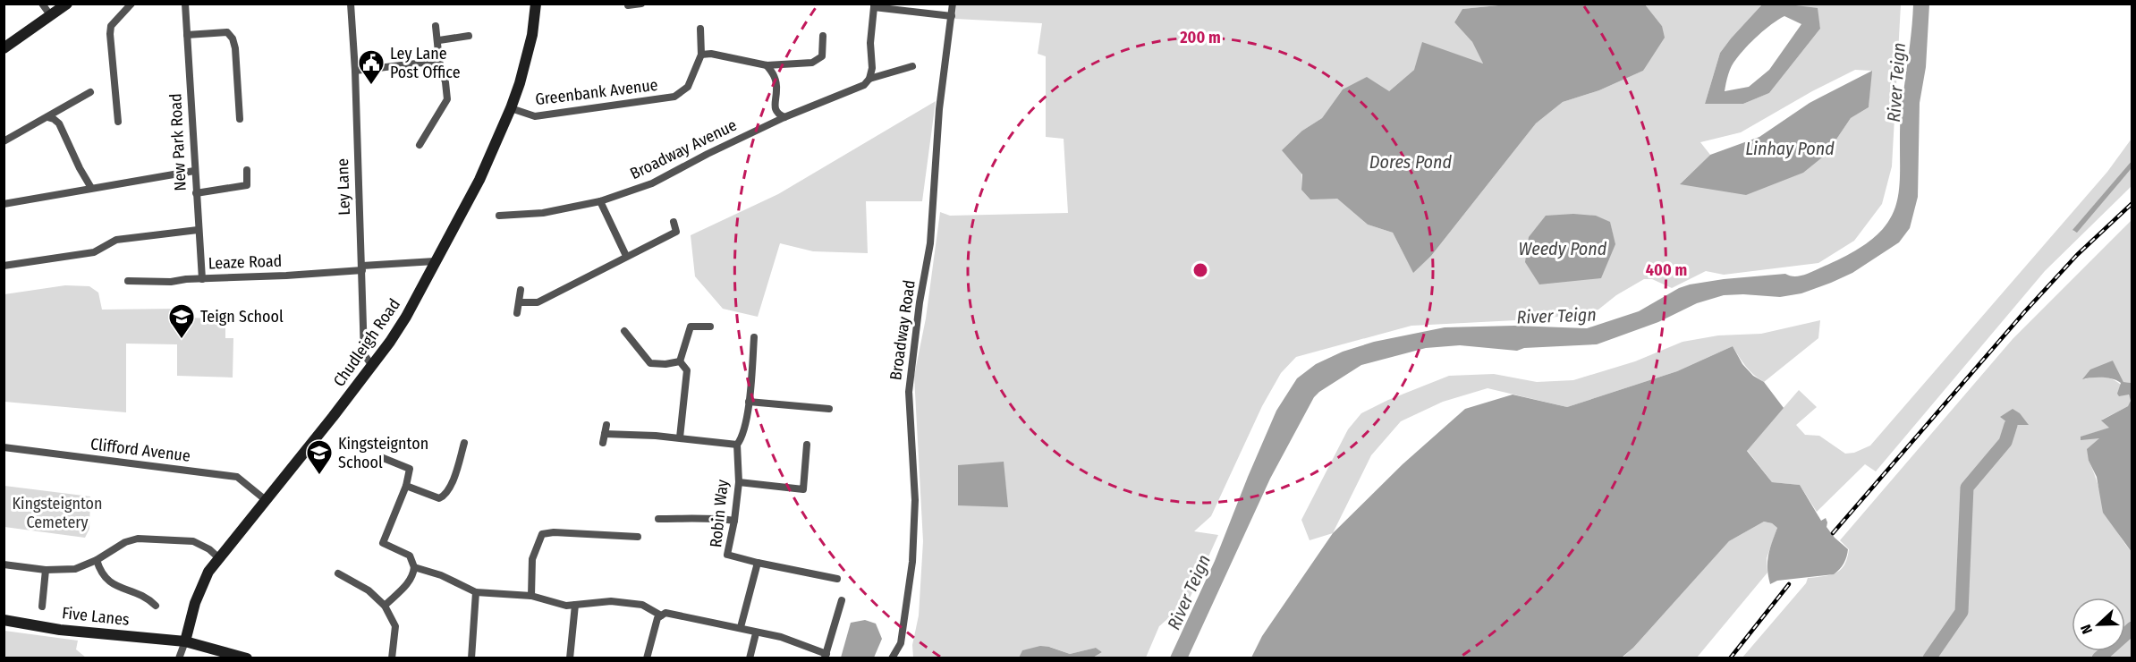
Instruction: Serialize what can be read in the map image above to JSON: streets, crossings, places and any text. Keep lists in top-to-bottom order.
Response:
{
  "streets": {
    "main road": ["Chudleigh Road", "Five Lanes"],
    "street": [
      "Greenbank Avenue",
      "New Park Road",
      "Broadway Avenue",
      "Ley Lane",
      "Leaze Road",
      "Broadway Road",
      "Clifford Avenue",
      "Robin Way"
    ]
  },
  "crossings": [
    ["Greenbank Avenue", "Chudleigh Road"],
    ["New Park Road", "Leaze Road"],
    ["Ley Lane", "Leaze Road"],
    ["Ley Lane", "Chudleigh Road"],
    ["Leaze Road", "Chudleigh Road"],
    ["Chudleigh Road", "Clifford Avenue"],
    ["Chudleigh Road", "Five Lanes"]
  ],
  "water": [
    "River Teign",
    "Linhay Pond",
    "Dores Pond",
    "Weedy Pond"
  ],
  "parks": ["Kingsteignton Cemetery"],
  "places": {
    "public building": ["Ley Lane Post Office"],
    "school or university": ["Teign School", "Kingsteignton School"]
  },
  "north": "left",
  "rings": ["200 m", "400 m"]
}
